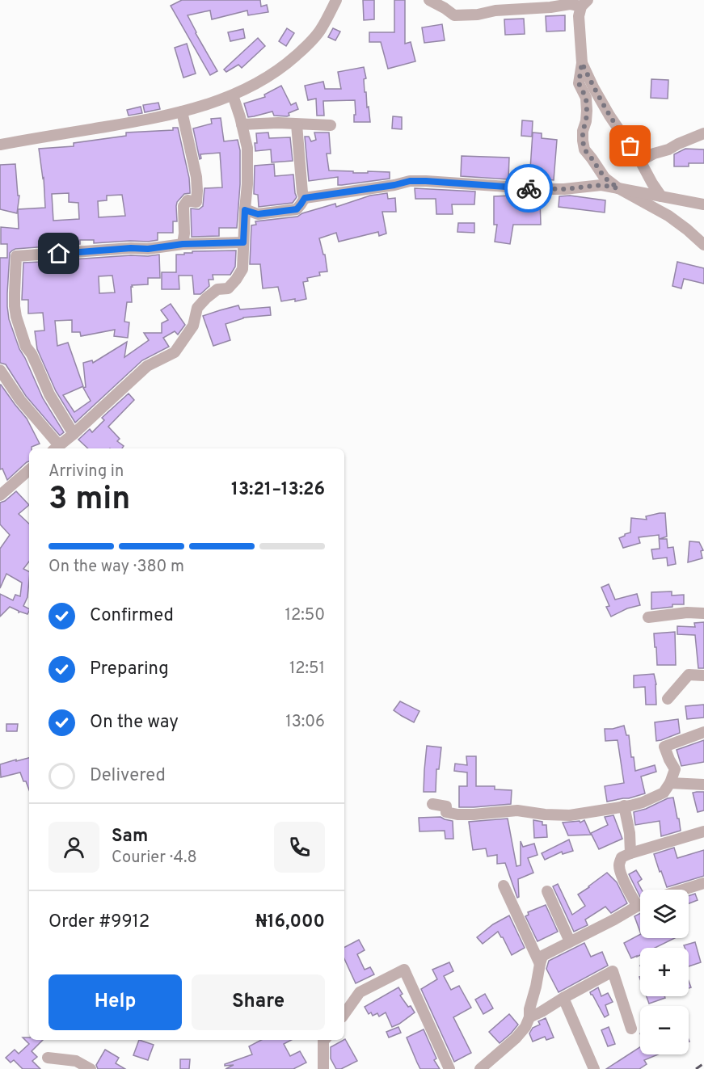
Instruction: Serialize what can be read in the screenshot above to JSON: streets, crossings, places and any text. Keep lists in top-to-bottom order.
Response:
{
  "page": {
    "heading": ["3 min", "Arriving in", "13:21–13:26"],
    "panel": [
      "Sam",
      "Courier · 4.8",
      "Order #9912",
      "₦16,000"
    ],
    "bar": "On the way · 380 m",
    "list": [
      ["Confirmed", "12:50"],
      ["Preparing", "12:51"],
      ["On the way", "13:06"],
      "Delivered"
    ],
    "map_buttons": ["+", "−"],
    "buttons": ["Help", "Share"]
  }
}
